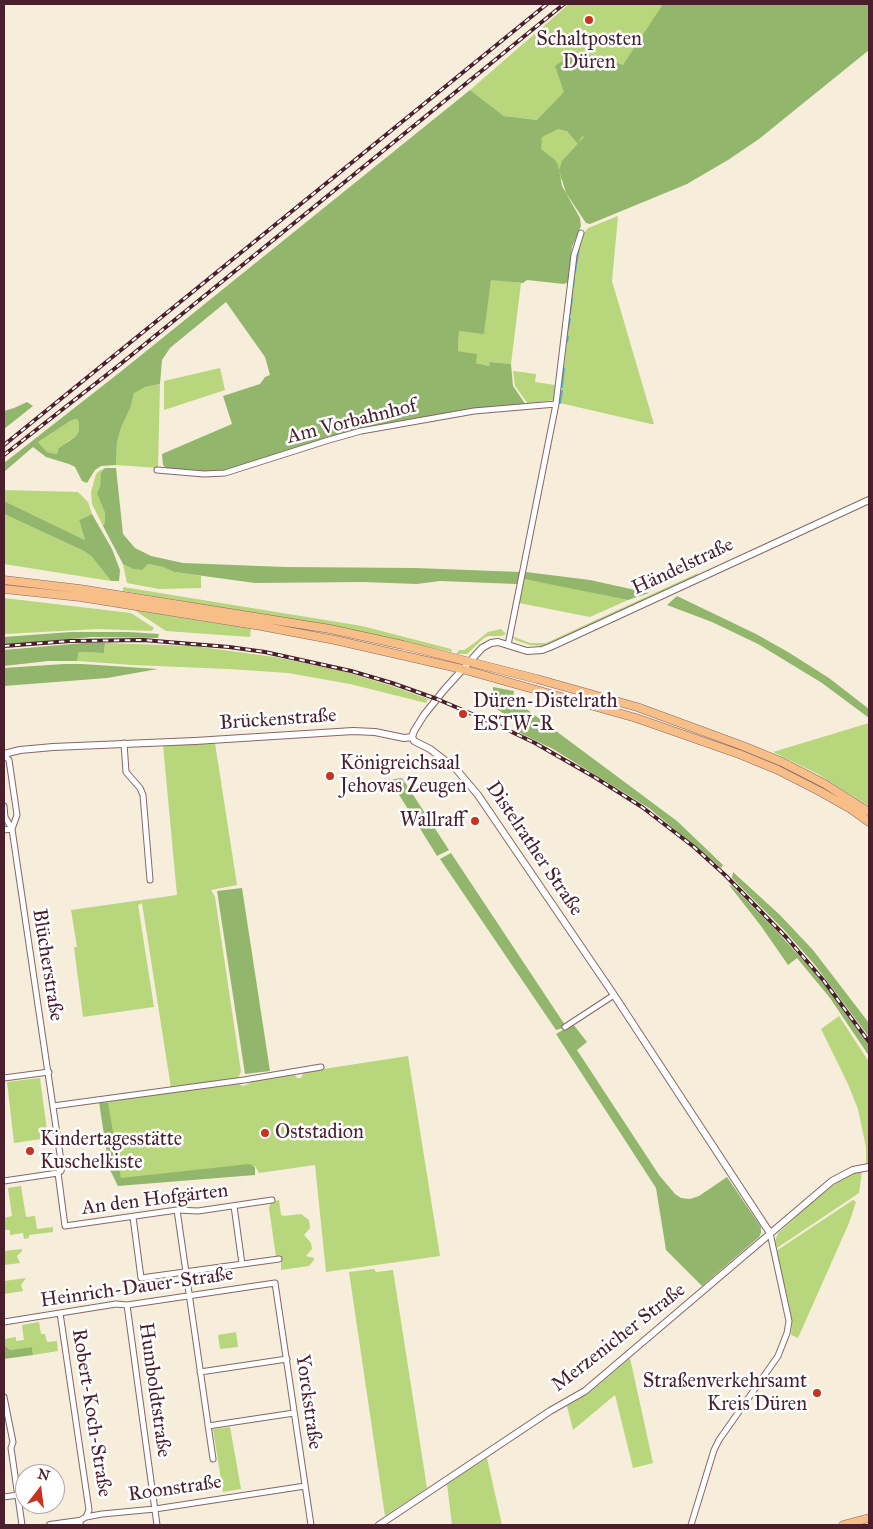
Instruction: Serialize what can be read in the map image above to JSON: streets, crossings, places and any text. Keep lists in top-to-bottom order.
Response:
{
  "streets": {
    "street": [
      "Am Vorbahnhof",
      "Händelstraße",
      "Brückenstraße",
      "Distelrather Straße",
      "Blücherstraße",
      "An den Hofgärten",
      "Heinrich-Dauer-Straße",
      "Merzenicher Straße",
      "Humboldtstraße",
      "Yorckstraße",
      "Robert-Koch-Straße",
      "Roonstraße"
    ]
  },
  "crossings": [
    ["Brückenstraße", "Distelrather Straße"],
    ["Brückenstraße", "Blücherstraße"],
    ["Distelrather Straße", "Merzenicher Straße"],
    ["Blücherstraße", "An den Hofgärten"],
    ["Heinrich-Dauer-Straße", "Humboldtstraße"],
    ["Heinrich-Dauer-Straße", "Yorckstraße"],
    ["Heinrich-Dauer-Straße", "Robert-Koch-Straße"],
    ["Humboldtstraße", "Roonstraße"],
    ["Yorckstraße", "Roonstraße"],
    ["Robert-Koch-Straße", "Roonstraße"]
  ],
  "places": [
    "Schaltposten Düren",
    "Düren-Distelrath ESTW-R",
    "Königreichsaal Jehovas Zeugen",
    "Wallraff",
    "Oststadion",
    "Kindertagesstätte Kuschelkiste",
    "Straßenverkehrsamt Kreis Düren"
  ],
  "north": "top"
}
